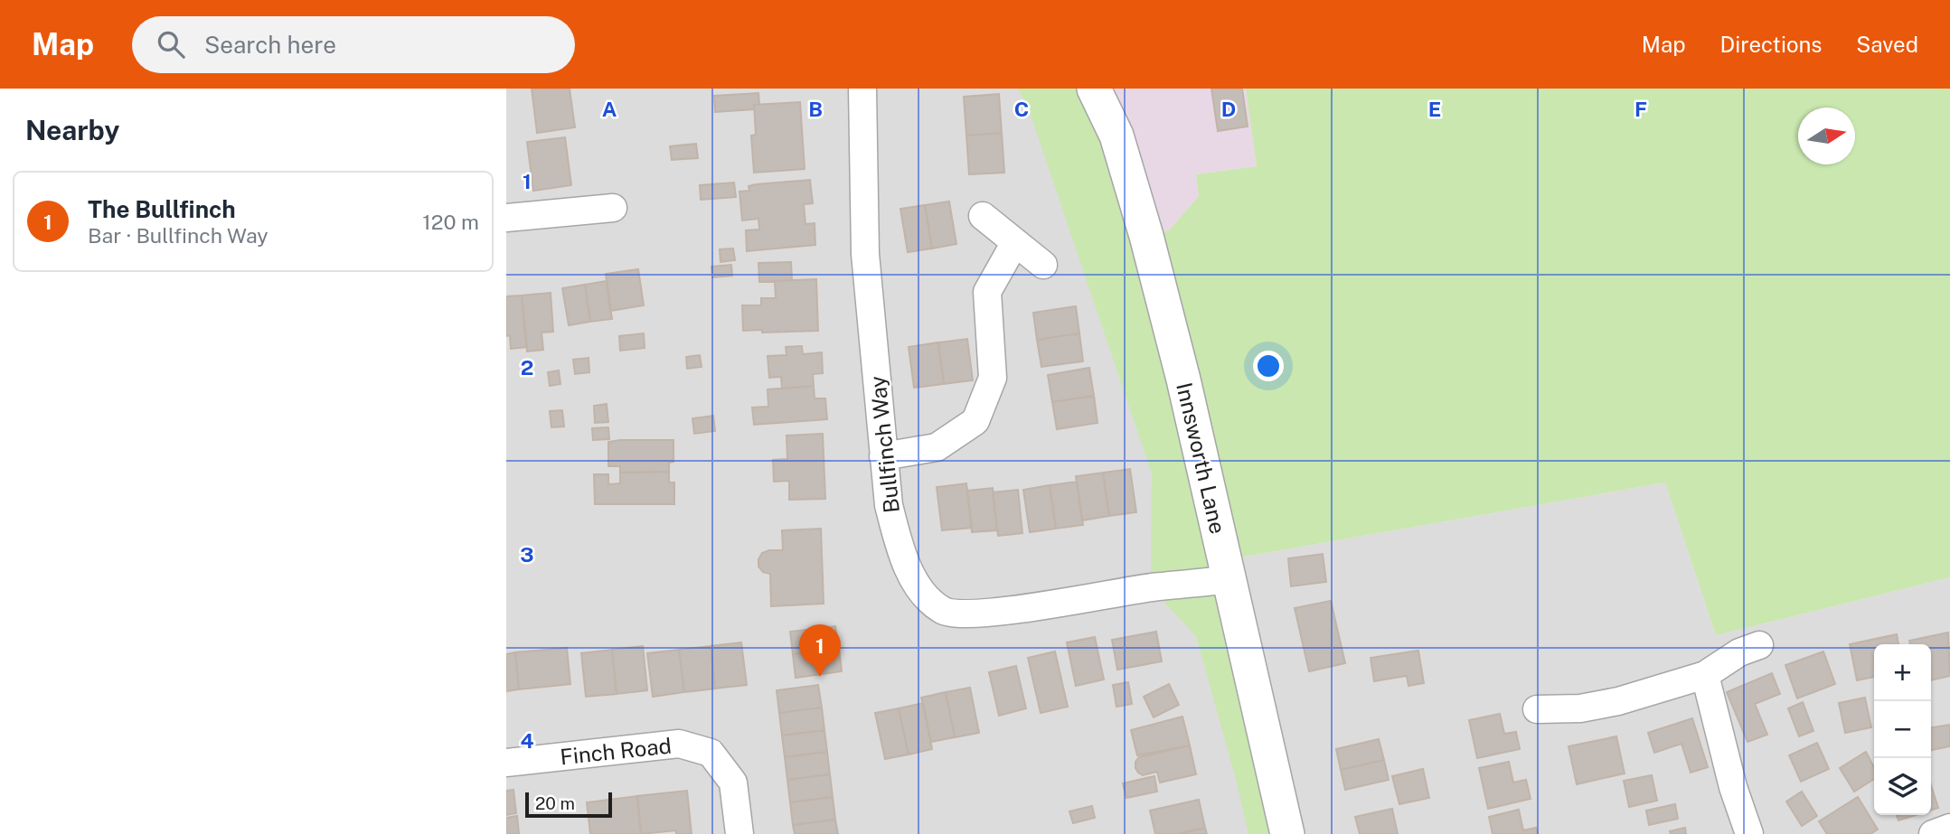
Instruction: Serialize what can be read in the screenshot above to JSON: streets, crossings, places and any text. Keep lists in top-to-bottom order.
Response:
{
  "streets": {
    "street": ["Bullfinch Way", "Innsworth Lane", "Finch Road"]
  },
  "crossings": [
    ["Bullfinch Way", "Innsworth Lane"]
  ],
  "scale_bar": "20 m",
  "north": "right",
  "page": {
    "header": "Map",
    "search": "Search here",
    "nav": ["Map", "Directions", "Saved"],
    "heading": "Nearby",
    "list": [
      {
        "mark": "1",
        "name": "The Bullfinch",
        "note": "Bar · Bullfinch Way",
        "value": "120 m"
      }
    ],
    "pins": "1",
    "map_buttons": ["+", "−"],
    "scale": "20 m"
  },
  "grid": {
    "columns": [
      "A",
      "B",
      "C",
      "D",
      "E",
      "F"
    ],
    "rows": [
      "1",
      "2",
      "3",
      "4"
    ]
  }
}
